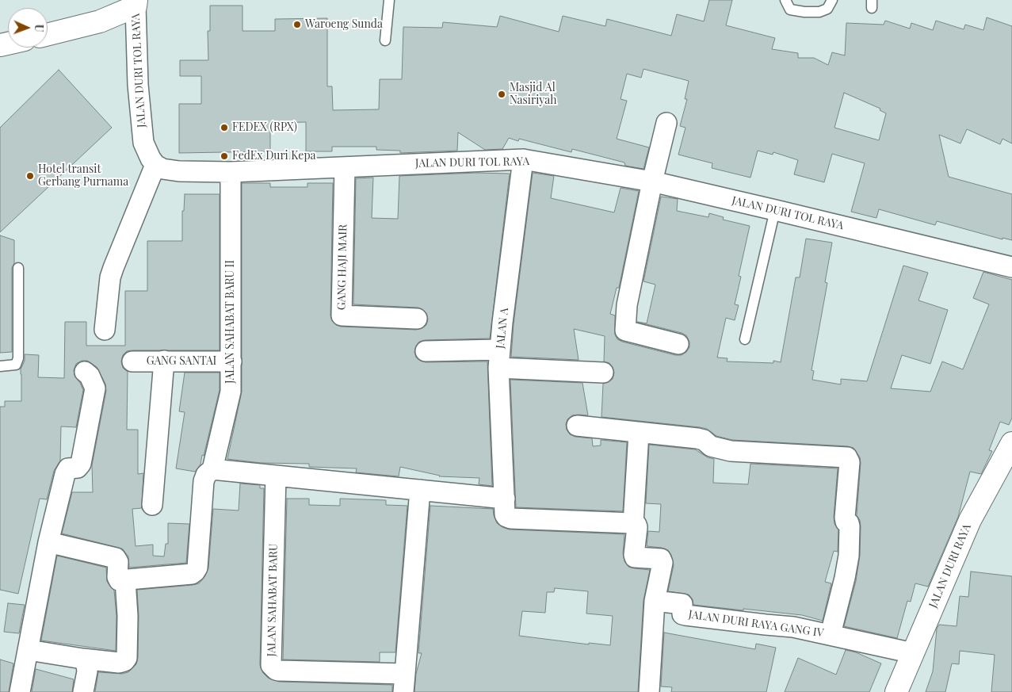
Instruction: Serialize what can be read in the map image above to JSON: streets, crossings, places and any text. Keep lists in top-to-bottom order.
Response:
{
  "streets": {
    "street": [
      "JALAN DURI TOL RAYA",
      "GANG HAJI MAIR",
      "JALAN SAHABAT BARU II",
      "JALAN A",
      "GANG SANTAI",
      "JALAN DURI RAYA",
      "JALAN SAHABAT BARU",
      "JALAN DURI RAYA GANG IV"
    ]
  },
  "crossings": [
    ["JALAN DURI TOL RAYA", "GANG HAJI MAIR"],
    ["JALAN DURI TOL RAYA", "JALAN SAHABAT BARU II"],
    ["JALAN DURI TOL RAYA", "JALAN A"],
    ["JALAN SAHABAT BARU II", "GANG SANTAI"],
    ["JALAN DURI RAYA", "JALAN DURI RAYA GANG IV"]
  ],
  "places": [
    "Waroeng Sunda",
    "Masjid Al Nasiriyah",
    "FEDEX (RPX)",
    "FedEx Duri Kepa",
    "Hotel transit Gerbang Purnama"
  ],
  "north": "right"
}
